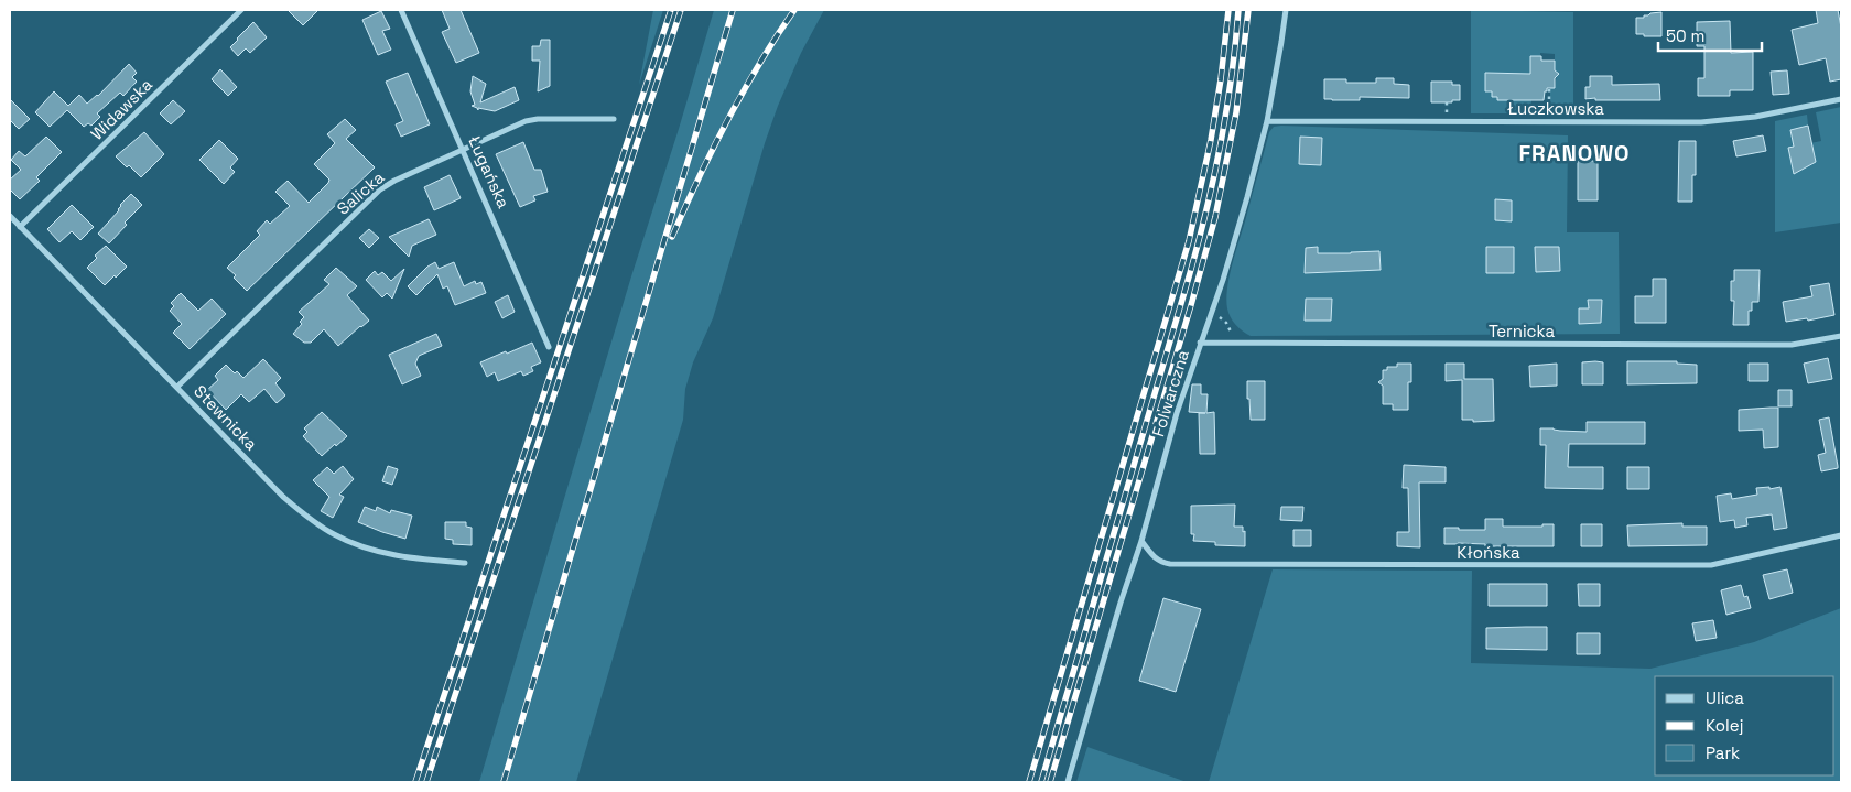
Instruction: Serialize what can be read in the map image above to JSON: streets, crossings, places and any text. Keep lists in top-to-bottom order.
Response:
{
  "streets": {
    "street": [
      "Łuczkowska",
      "Widawska",
      "Ługańska",
      "Salicka",
      "Ternicka",
      "Folwarczna",
      "Stewnicka",
      "Kłońska"
    ]
  },
  "crossings": [
    ["Łuczkowska", "Folwarczna"],
    ["Widawska", "Stewnicka"],
    ["Ługańska", "Salicka"],
    ["Salicka", "Stewnicka"],
    ["Ternicka", "Folwarczna"],
    ["Folwarczna", "Kłońska"]
  ],
  "districts": ["FRANOWO"],
  "legend": ["Ulica", "Kolej", "Park"],
  "scale_bar": "50 m"
}
